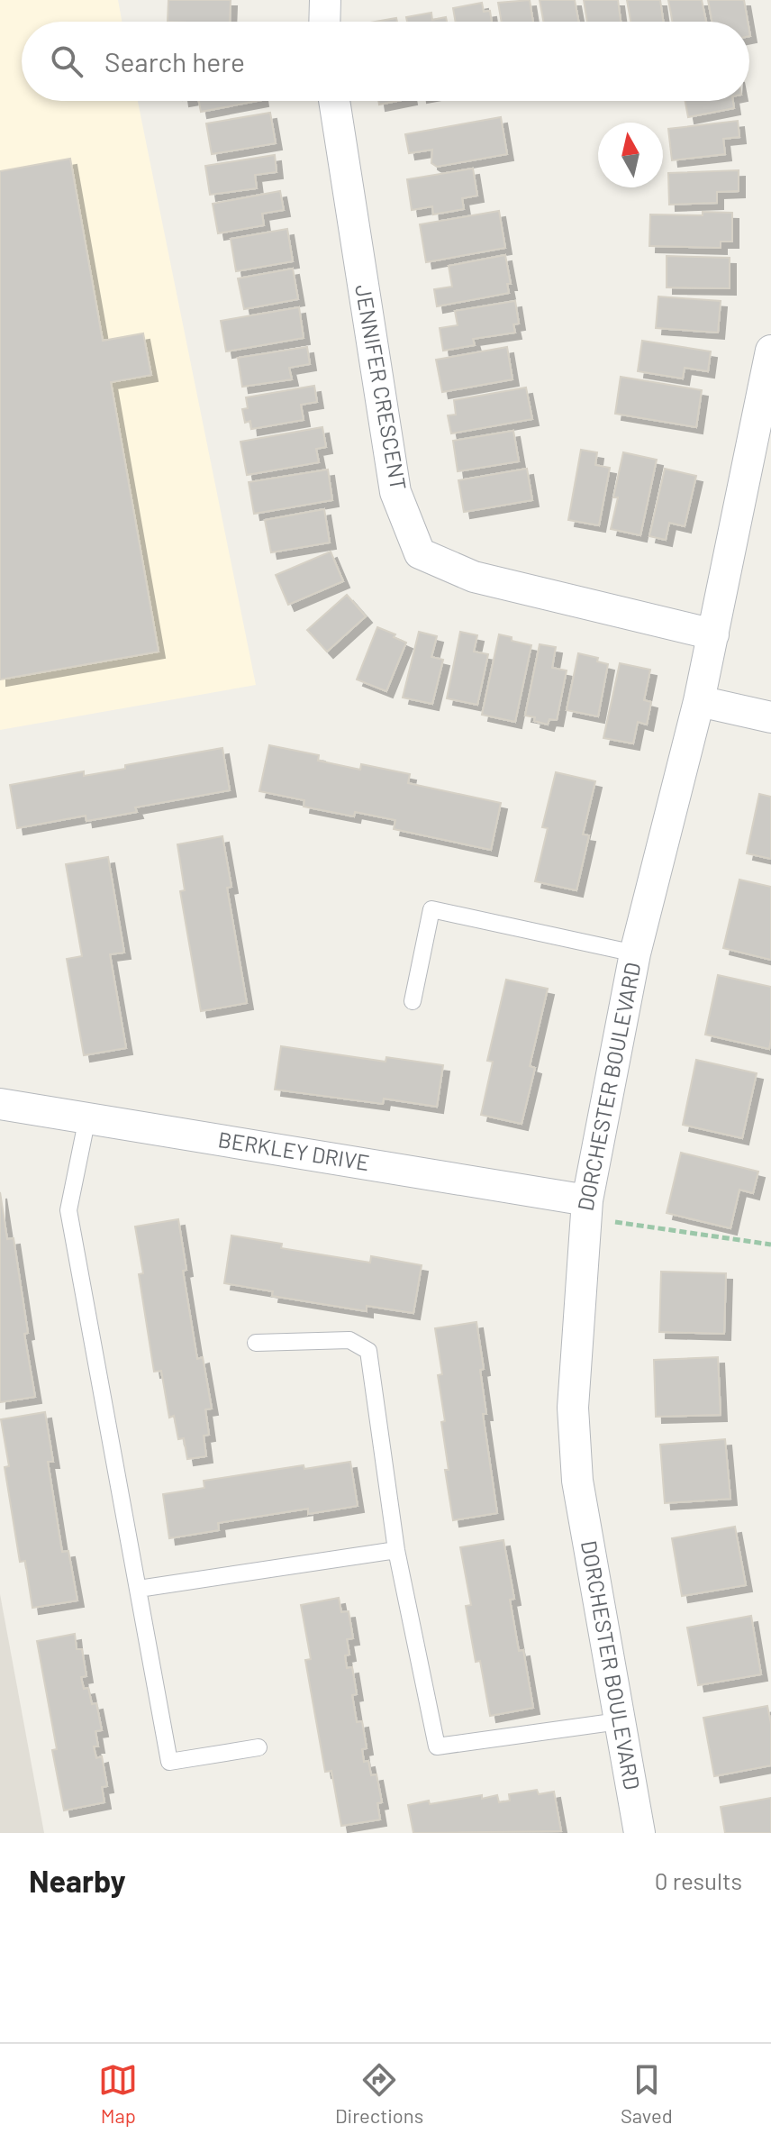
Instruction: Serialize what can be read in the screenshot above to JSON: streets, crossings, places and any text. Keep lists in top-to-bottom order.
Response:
{
  "streets": {
    "street": ["JENNIFER CRESCENT", "DORCHESTER BOULEVARD", "BERKLEY DRIVE"]
  },
  "crossings": [
    ["JENNIFER CRESCENT", "DORCHESTER BOULEVARD"],
    ["DORCHESTER BOULEVARD", "BERKLEY DRIVE"]
  ],
  "north": "top",
  "page": {
    "search": "Search here",
    "heading": ["Nearby", "0 results"],
    "nav": ["Map", "Directions", "Saved"]
  }
}
